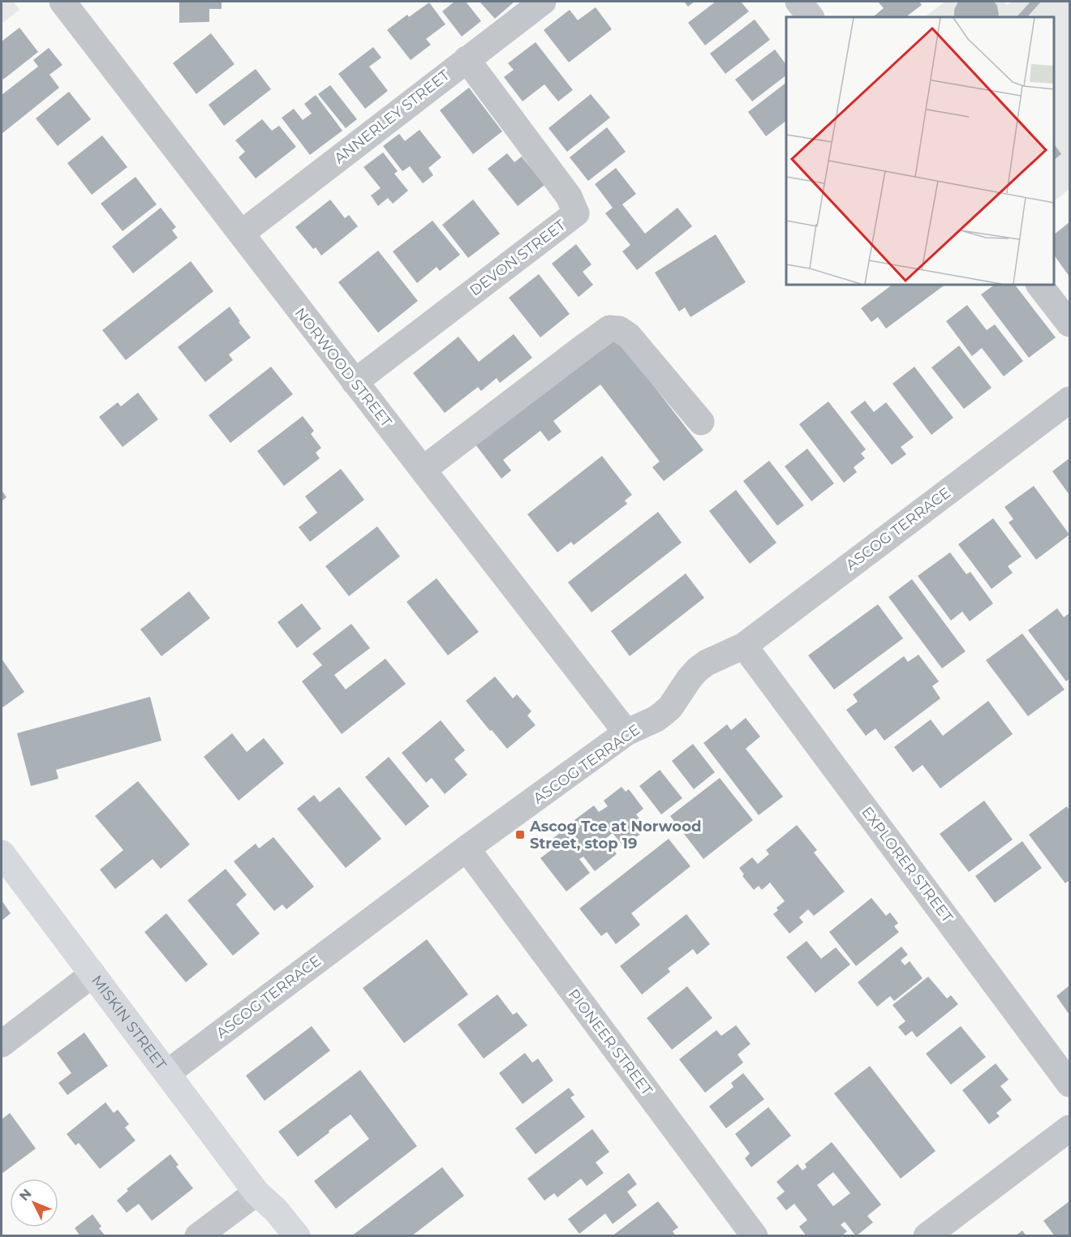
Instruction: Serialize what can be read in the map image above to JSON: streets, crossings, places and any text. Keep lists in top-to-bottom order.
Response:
{
  "streets": {
    "main road": ["MISKIN STREET"],
    "street": [
      "ANNERLEY STREET",
      "DEVON STREET",
      "NORWOOD STREET",
      "ASCOG TERRACE",
      "EXPLORER STREET",
      "PIONEER STREET"
    ]
  },
  "crossings": [
    ["ANNERLEY STREET", "DEVON STREET"],
    ["ANNERLEY STREET", "NORWOOD STREET"],
    ["DEVON STREET", "NORWOOD STREET"],
    ["NORWOOD STREET", "ASCOG TERRACE"],
    ["ASCOG TERRACE", "EXPLORER STREET"],
    ["ASCOG TERRACE", "MISKIN STREET"],
    ["ASCOG TERRACE", "PIONEER STREET"]
  ],
  "places": {
    "transit": ["Ascog Tce at Norwood Street, stop 19"]
  },
  "north": "top left"
}
